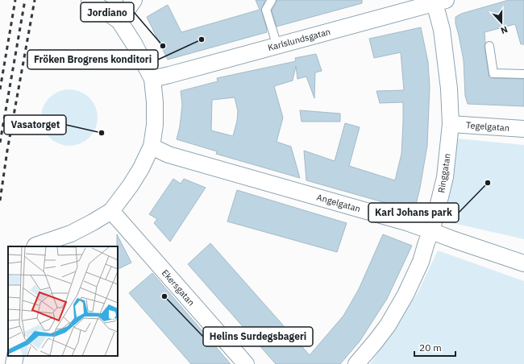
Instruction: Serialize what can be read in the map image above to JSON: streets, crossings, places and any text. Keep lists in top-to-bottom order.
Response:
{
  "streets": {
    "street": [
      "Karlslundsgatan",
      "Tegelgatan",
      "Ringgatan",
      "Angelgatan",
      "Ekersgatan"
    ]
  },
  "crossings": [
    ["Karlslundsgatan", "Ringgatan"],
    ["Tegelgatan", "Ringgatan"],
    ["Ringgatan", "Angelgatan"]
  ],
  "places": [
    "Fröken Brogrens konditori",
    "Jordiano",
    "Vasatorget",
    "Karl Johans park",
    "Helins Surdegsbageri"
  ],
  "scale_bar": "20 m",
  "north": "bottom"
}
